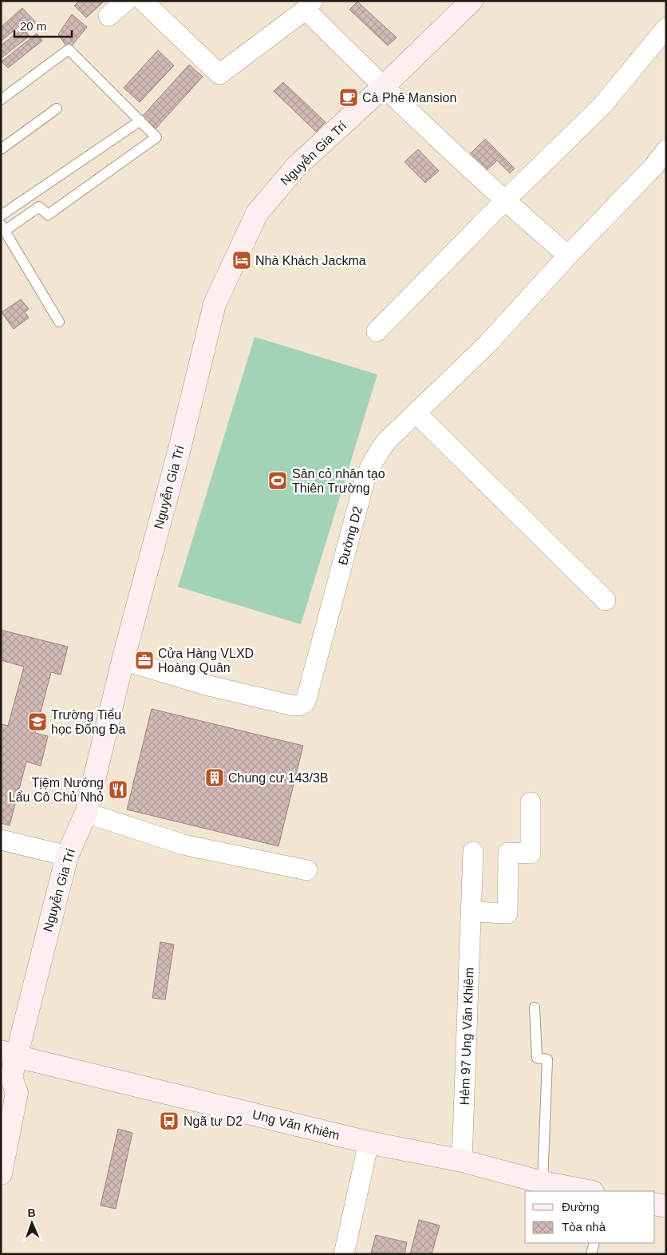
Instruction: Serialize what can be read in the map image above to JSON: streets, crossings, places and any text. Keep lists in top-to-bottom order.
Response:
{
  "streets": {
    "street": [
      "Nguyễn Gia Trí",
      "Đường D2",
      "Hẻm 97 Ung Văn Khiêm",
      "Ung Văn Khiêm"
    ]
  },
  "crossings": [
    ["Nguyễn Gia Trí", "Đường D2"],
    ["Nguyễn Gia Trí", "Ung Văn Khiêm"],
    ["Hẻm 97 Ung Văn Khiêm", "Ung Văn Khiêm"]
  ],
  "places": {
    "cafe": ["Cà Phê Mansion"],
    "hotel": ["Nhà Khách Jackma"],
    "sports": ["Sân cỏ nhân tạo Thiên Trường"],
    "office": ["Cửa Hàng VLXD Hoàng Quân"],
    "school or university": ["Trường Tiểu học Đống Đa"],
    "building": ["Chung cư 143/3B"],
    "restaurant": ["Tịệm Nướng Lẩu Cô Chủ Nhỏ"],
    "bus stop": ["Ngã tư D2"]
  },
  "legend": ["Đường", "Tòa nhà"],
  "scale_bar": "20 m",
  "north": "top"
}
